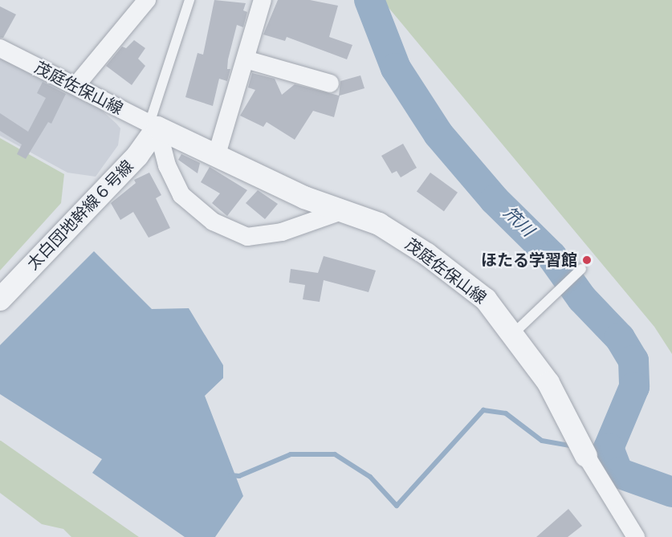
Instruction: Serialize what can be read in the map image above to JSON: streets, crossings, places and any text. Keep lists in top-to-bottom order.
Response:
{
  "streets": {
    "street": ["茂庭佐保山線", "太白団地幹線６号線"]
  },
  "crossings": [
    ["茂庭佐保山線", "太白団地幹線６号線"]
  ],
  "water": ["笊川"],
  "places": ["ほたる学習館"]
}
